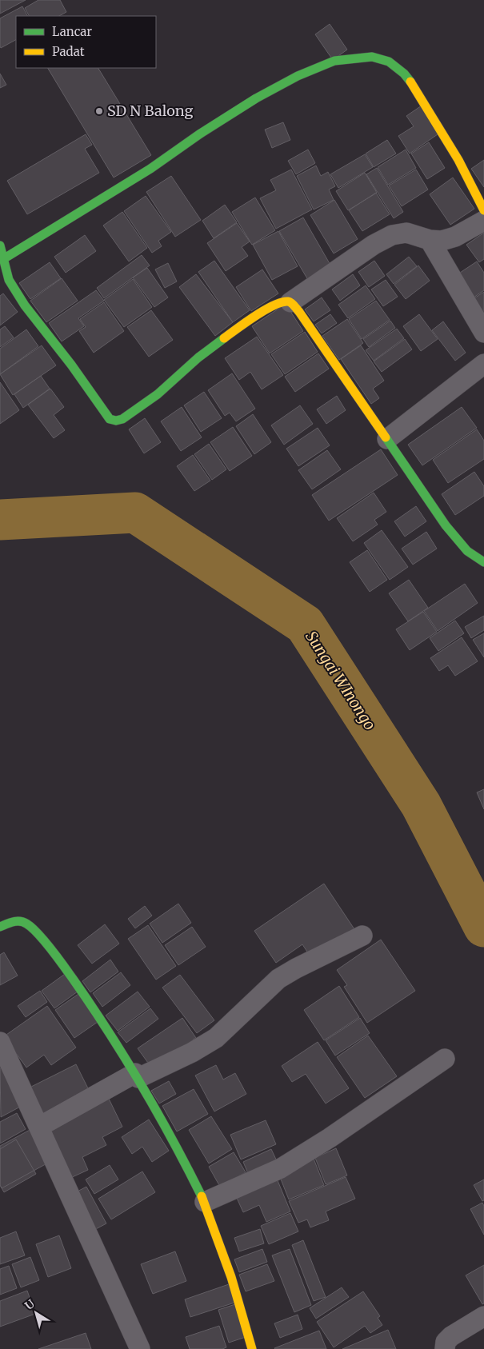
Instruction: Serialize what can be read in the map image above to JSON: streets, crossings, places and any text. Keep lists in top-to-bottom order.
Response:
{
  "water": ["Sungai WInongo"],
  "places": ["SD N Balong"],
  "legend": ["Lancar", "Padat"],
  "north": "top left"
}
